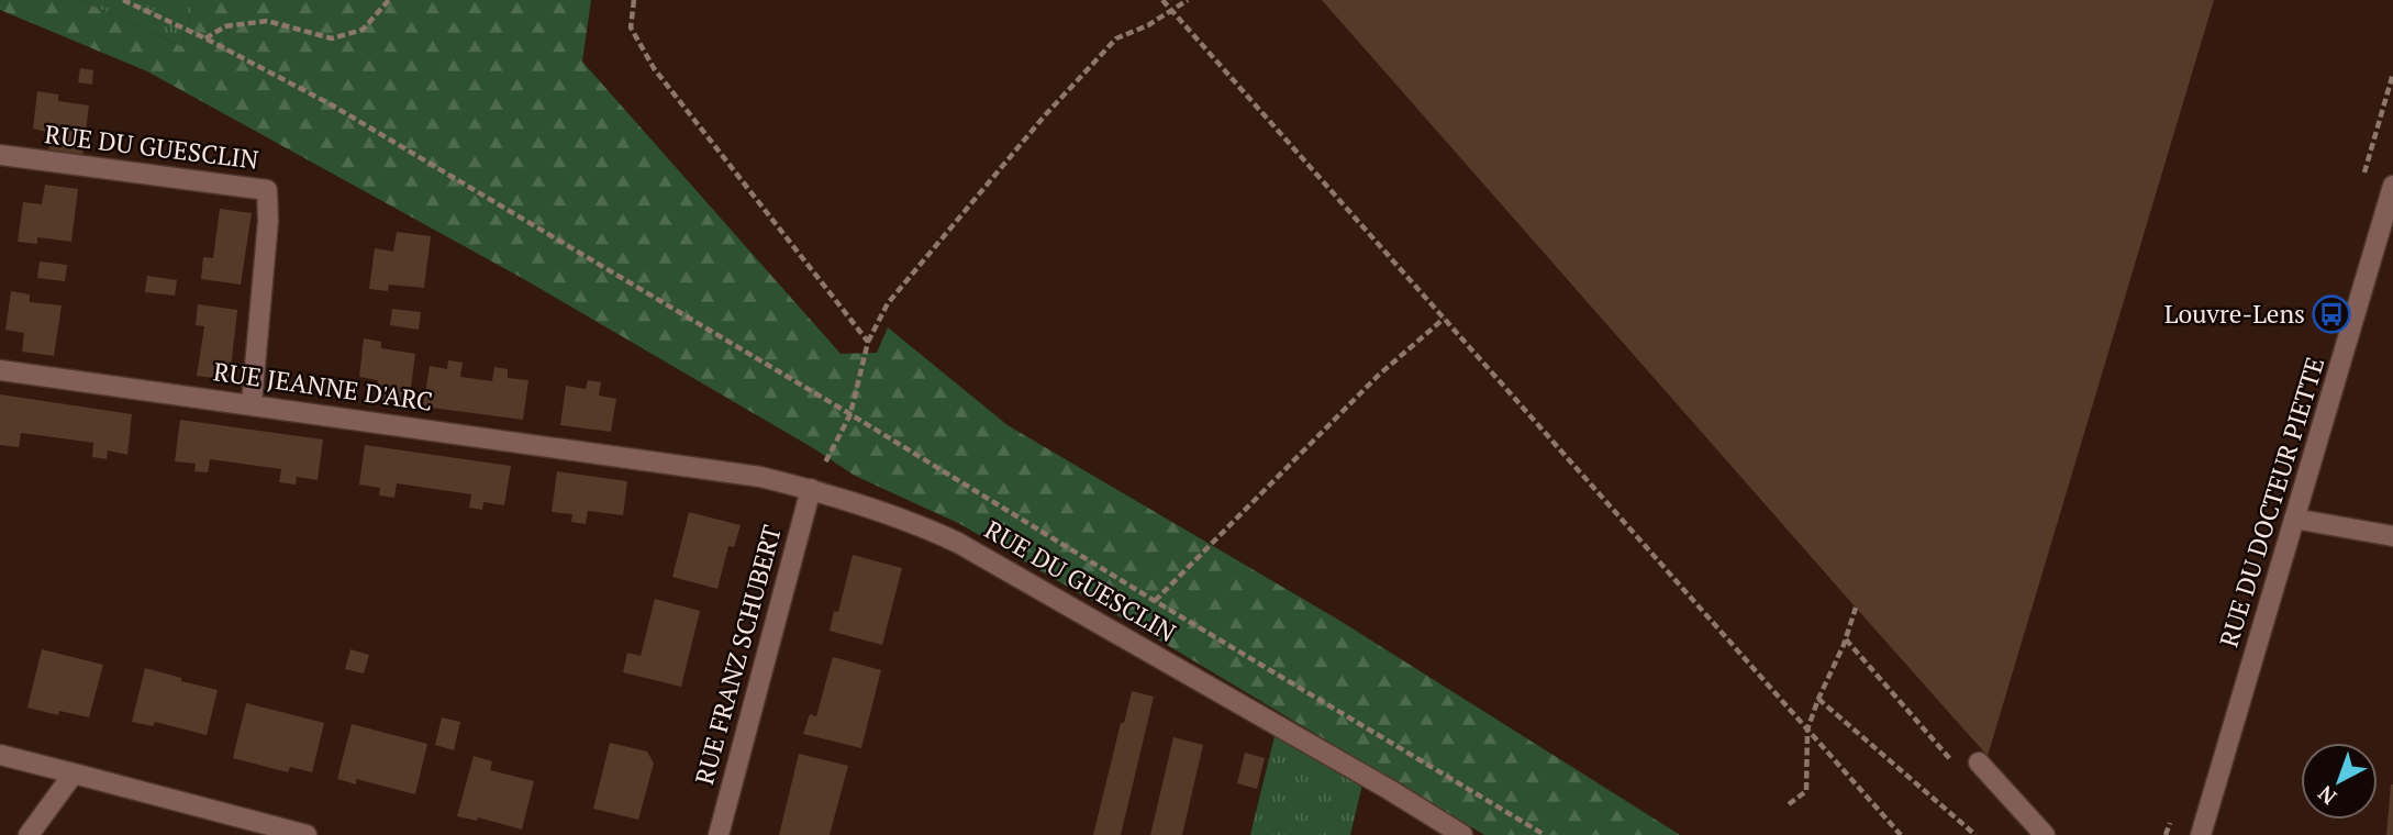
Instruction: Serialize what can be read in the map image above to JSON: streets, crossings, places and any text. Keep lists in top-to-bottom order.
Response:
{
  "streets": {
    "street": [
      "RUE DU GUESCLIN",
      "RUE JEANNE D'ARC",
      "RUE DU DOCTEUR PIETTE",
      "RUE FRANZ SCHUBERT"
    ]
  },
  "crossings": [
    ["RUE DU GUESCLIN", "RUE JEANNE D'ARC"],
    ["RUE DU GUESCLIN", "RUE FRANZ SCHUBERT"]
  ],
  "places": {
    "bus stop": ["Louvre-Lens"]
  },
  "north": "bottom left"
}
